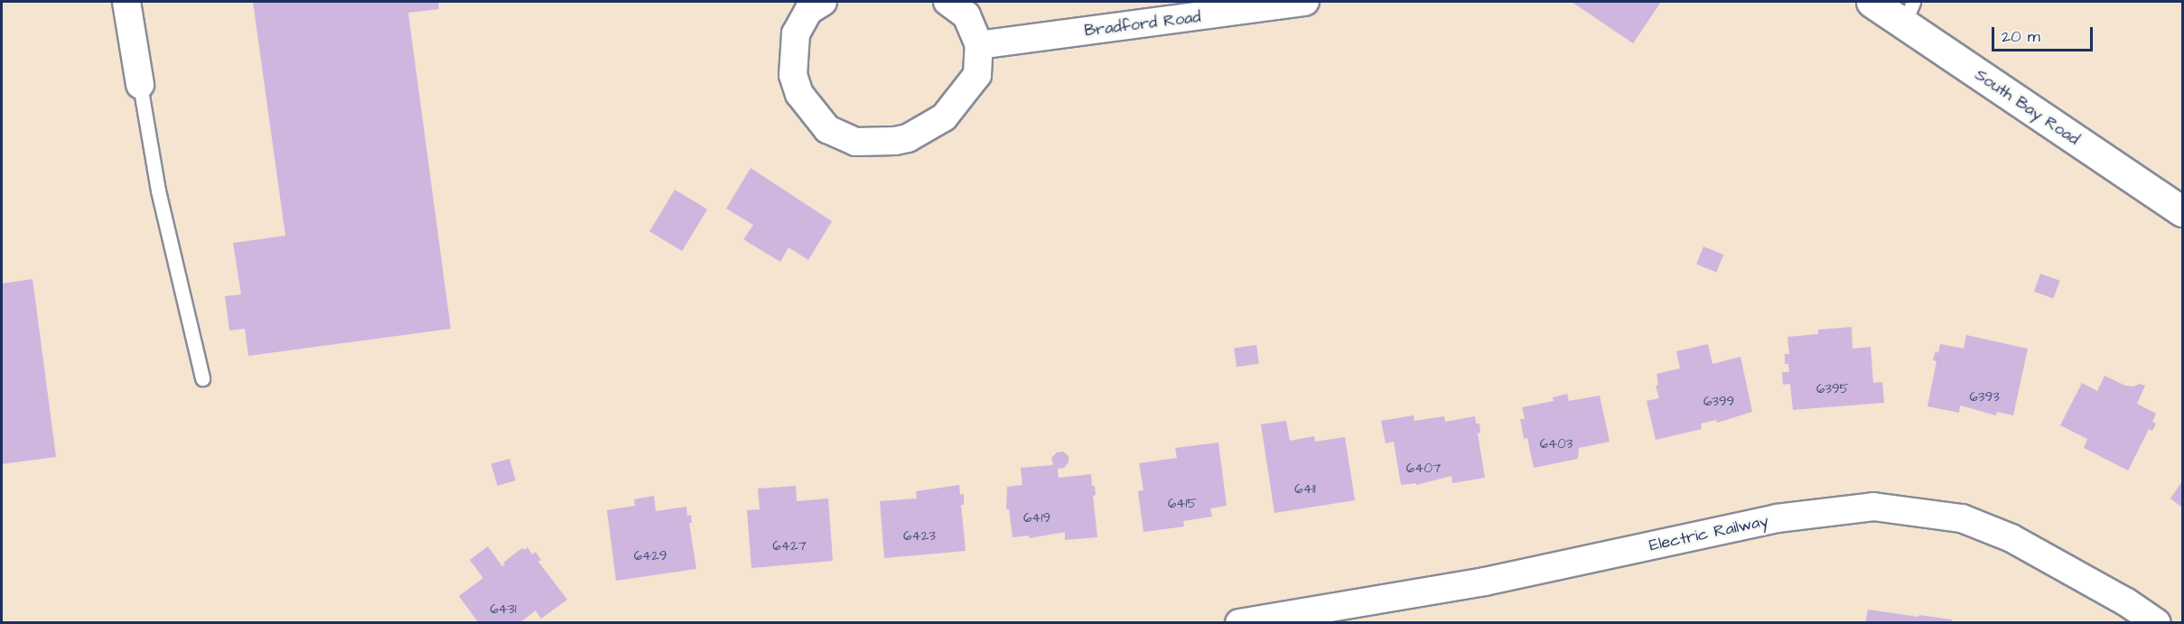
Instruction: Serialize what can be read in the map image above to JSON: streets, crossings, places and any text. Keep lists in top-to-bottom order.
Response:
{
  "streets": {
    "street": ["Bradford Road", "South Bay Road", "Electric Railway"]
  },
  "house_numbers": [
    "6395",
    "6393",
    "6399",
    "6403",
    "6407",
    "6411",
    "6415",
    "6419",
    "6423",
    "6427",
    "6429",
    "6431"
  ],
  "scale_bar": "20 m"
}
